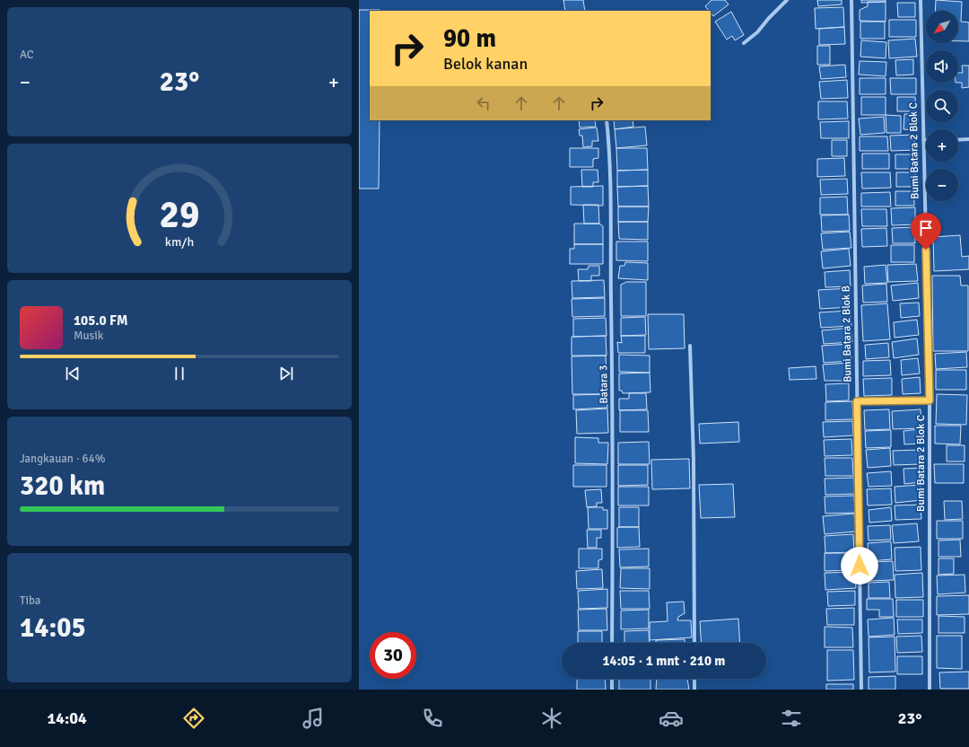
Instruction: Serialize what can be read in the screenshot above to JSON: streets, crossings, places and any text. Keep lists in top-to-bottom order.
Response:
{
  "streets": {
    "street": ["Bumi Batara 2 Blok C", "Bumi Batara 2 Blok B", "Batara 3"]
  },
  "north": "bottom left",
  "page": {
    "tile": [
      "AC",
      ["Jangkauan · 64%", "320 km"],
      ["Tiba", "14:05"]
    ],
    "map_buttons": ["+", "−"],
    "turn": ["90 m", "Belok kanan"],
    "heat": ["−", "23°", "+"],
    "song": ["105.0 FM", "Musik"],
    "limit": "30",
    "trip": "14:05 · 1 mnt · 210 m",
    "tabs": ["14:04", "23°"],
    "gauge": ["29", "km/h"]
  }
}
